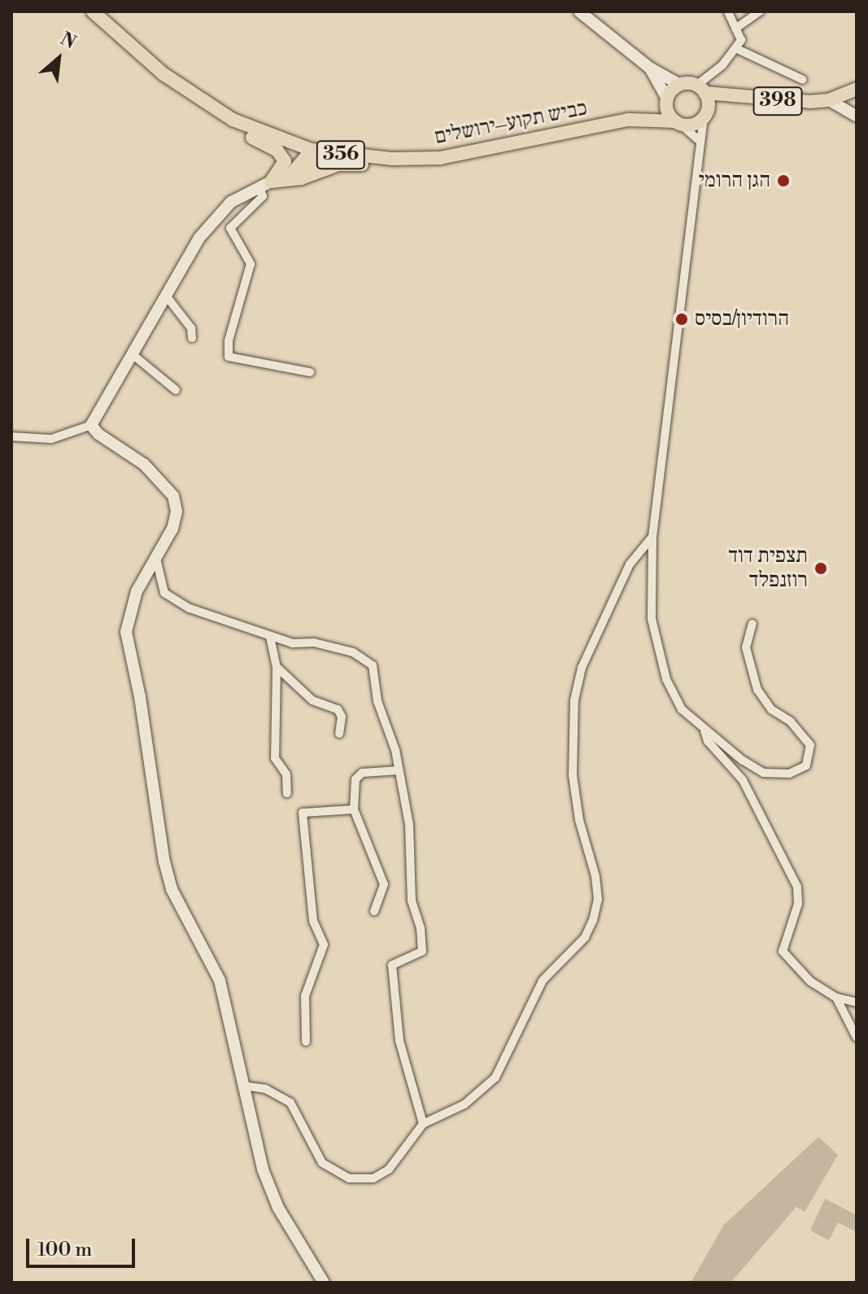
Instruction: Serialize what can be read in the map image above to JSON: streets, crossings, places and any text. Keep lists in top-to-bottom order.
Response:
{
  "streets": {
    "main road": ["398", "כביש תקוע–ירושלים", "356"]
  },
  "crossings": [
    ["398", "כביש תקוע–ירושלים"]
  ],
  "places": ["הגן הרומי", "הרודיון/בסיס", "תצפית דוד רוזנפלד"],
  "scale_bar": "100 m",
  "north": "top right"
}
